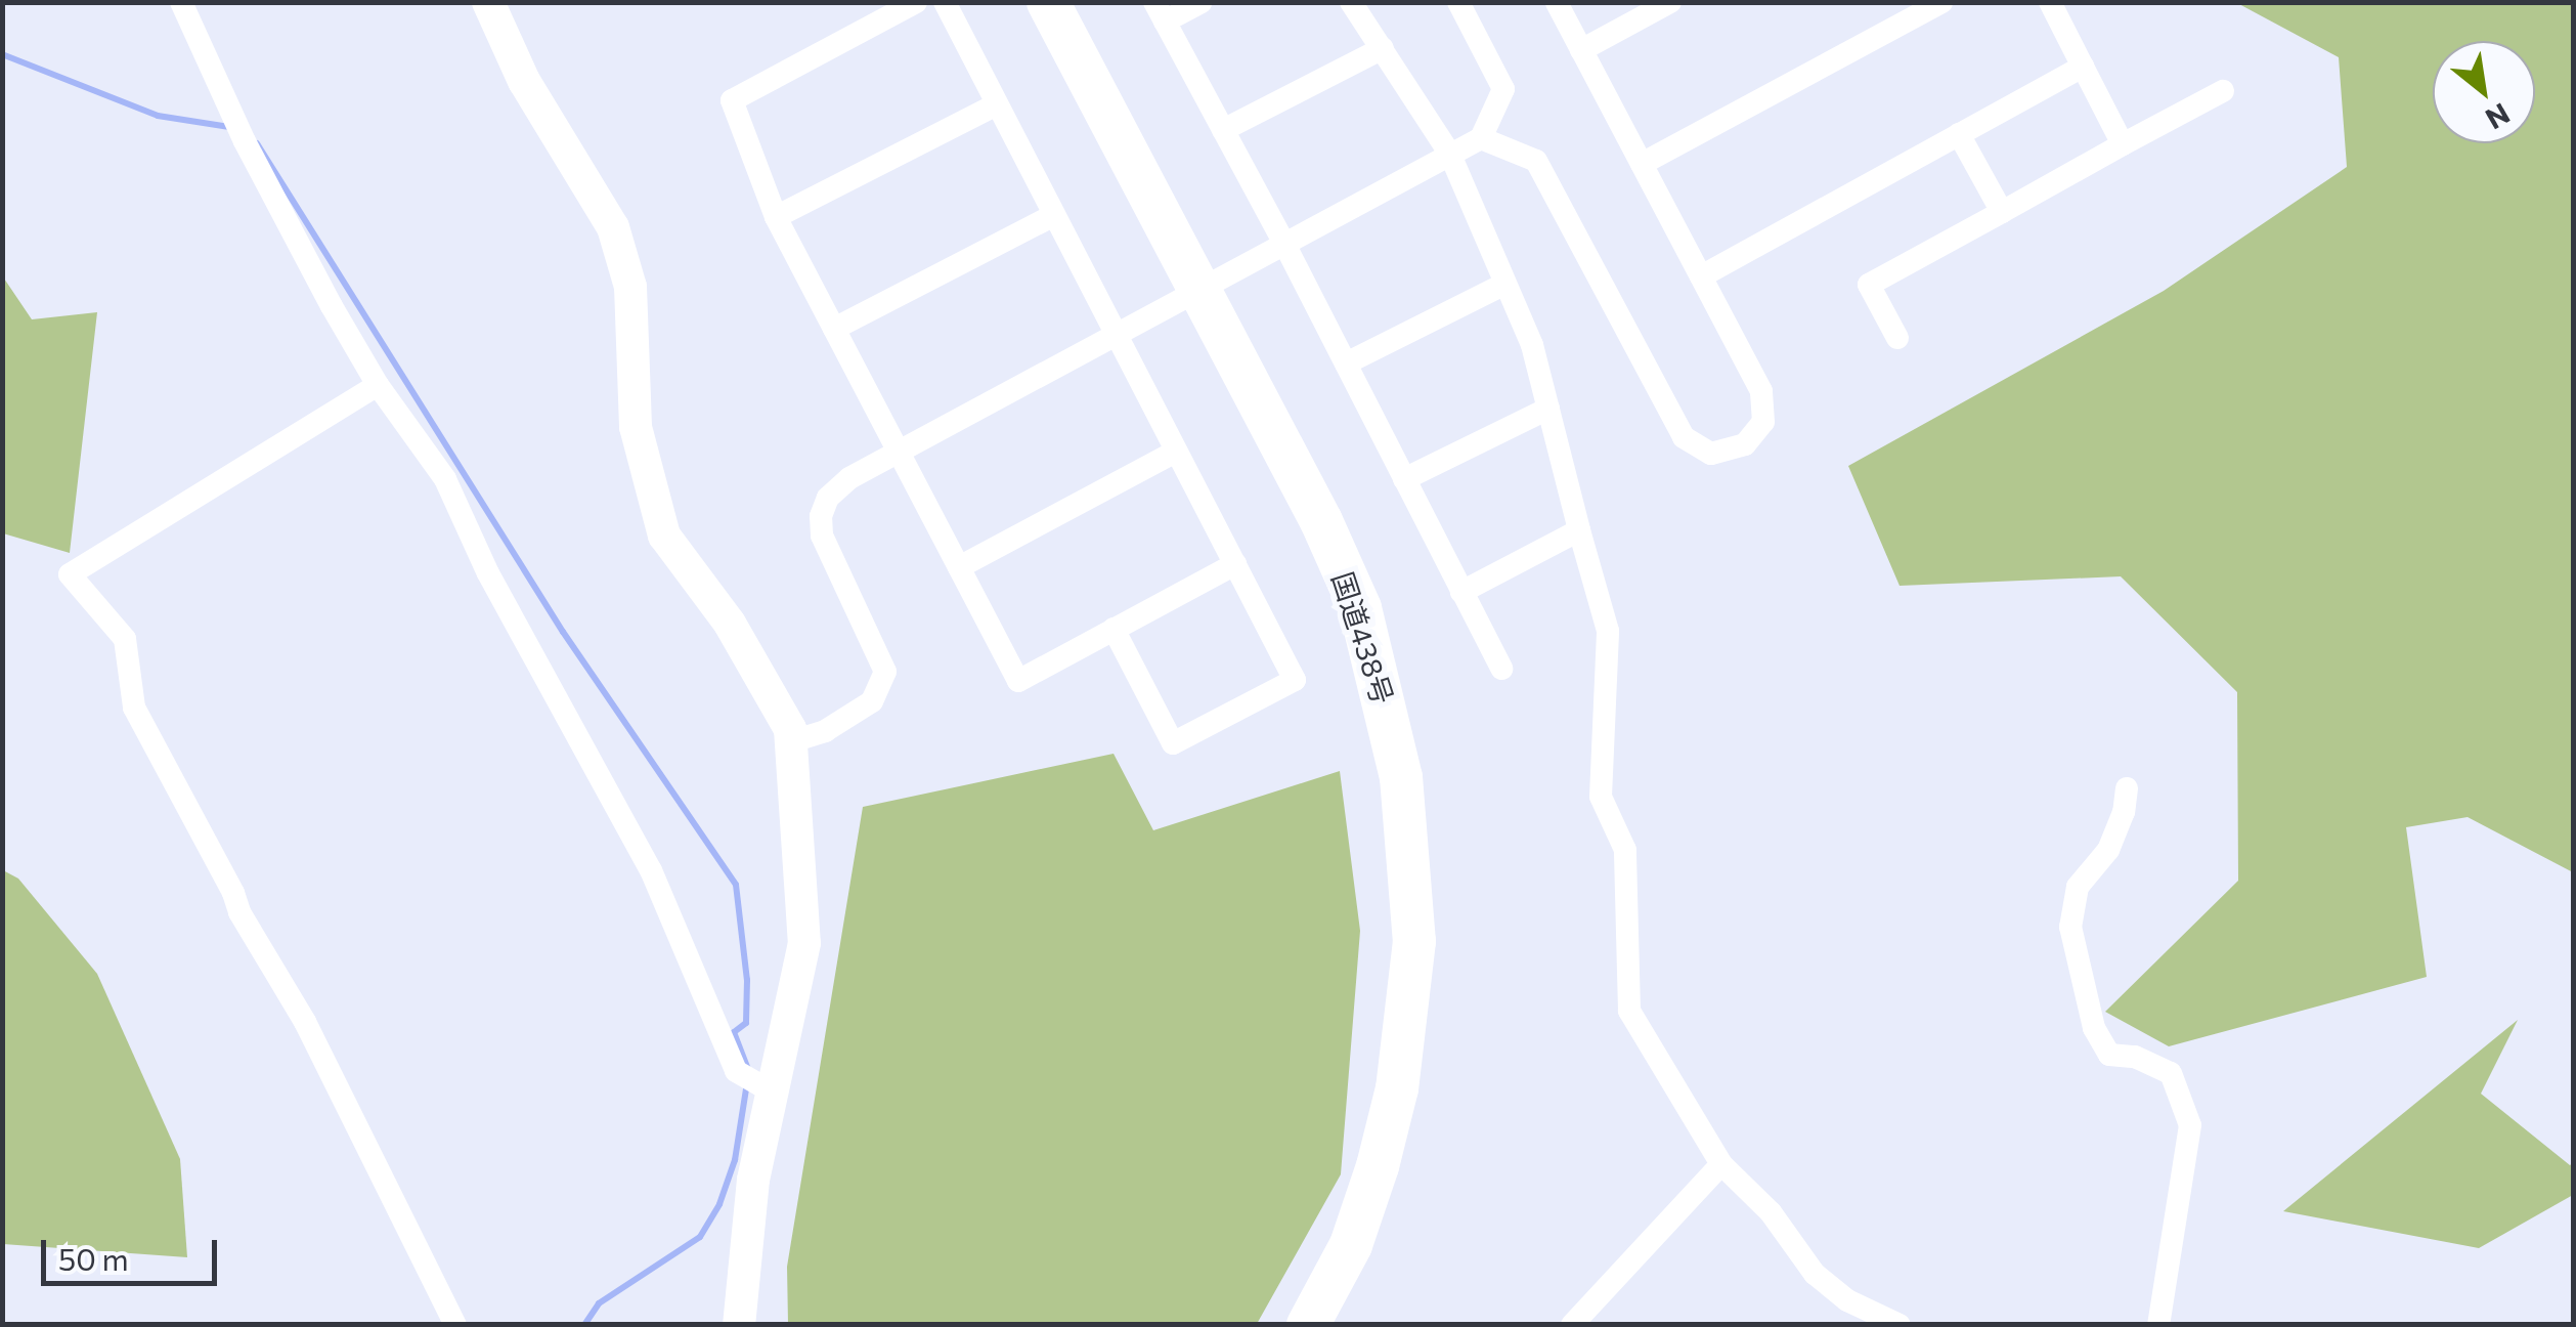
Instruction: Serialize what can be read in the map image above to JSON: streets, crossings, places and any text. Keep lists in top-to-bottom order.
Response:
{
  "streets": {
    "highway": ["国道438号"]
  },
  "scale_bar": "50 m",
  "north": "bottom right"
}
